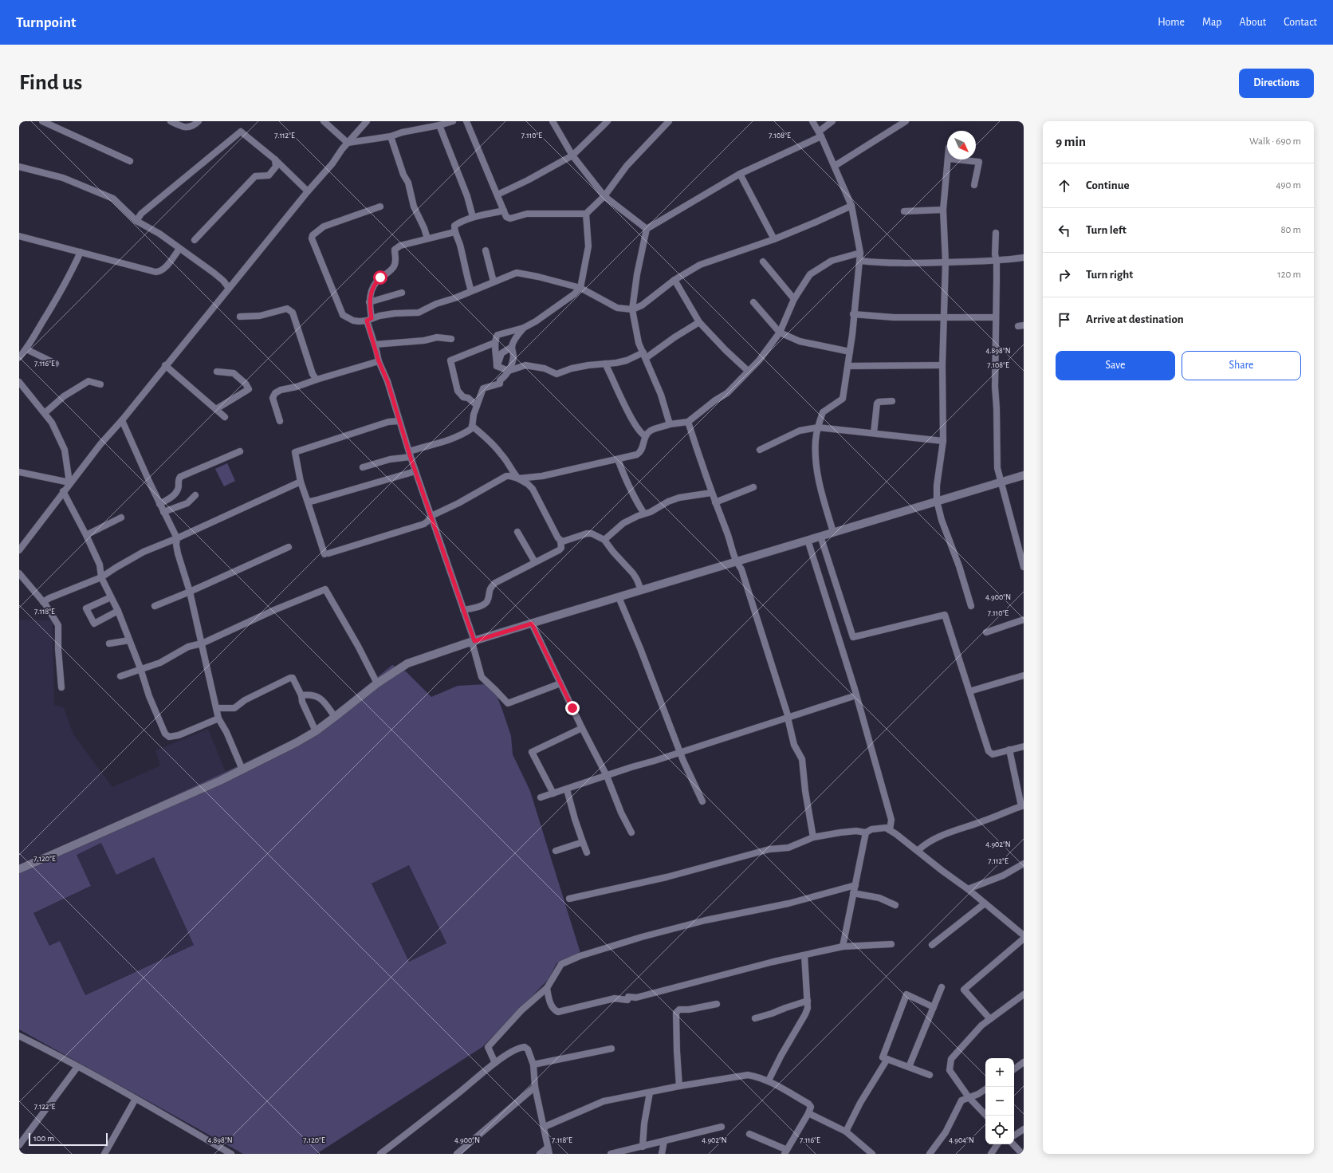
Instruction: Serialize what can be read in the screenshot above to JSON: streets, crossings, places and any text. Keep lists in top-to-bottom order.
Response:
{
  "scale_bar": "100 m",
  "north": "bottom right",
  "page": {
    "header": "Turnpoint",
    "nav": [
      "Home",
      "Map",
      "About",
      "Contact"
    ],
    "buttons": [
      "Directions",
      ["Save", "Share"]
    ],
    "title": "Find us",
    "heading": ["9 min", "Walk · 690 m"],
    "list": [
      ["Continue", "490 m"],
      ["Turn left", "80 m"],
      ["Turn right", "120 m"],
      "Arrive at destination"
    ],
    "map_buttons": ["+", "−"],
    "scale": "100 m"
  },
  "coordinates": [
    "7.112°E",
    "7.110°E",
    "7.108°E",
    "4.898°N",
    "7.116°E",
    "4.900°N",
    "7.118°E",
    "4.902°N",
    "7.120°E",
    "7.122°E",
    "4.904°N"
  ]
}
